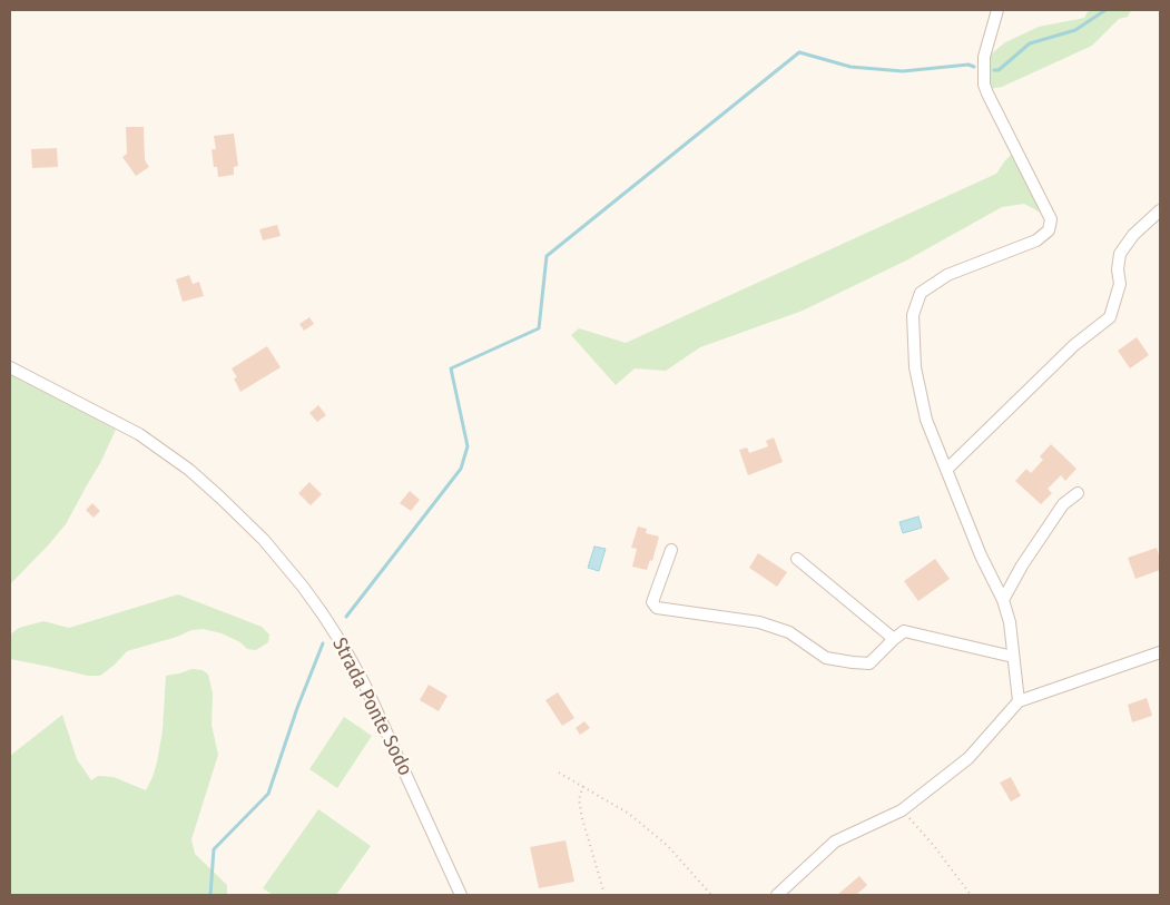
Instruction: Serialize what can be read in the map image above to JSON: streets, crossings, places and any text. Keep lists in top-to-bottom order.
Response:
{
  "streets": {
    "street": ["Strada Ponte Sodo"]
  }
}
